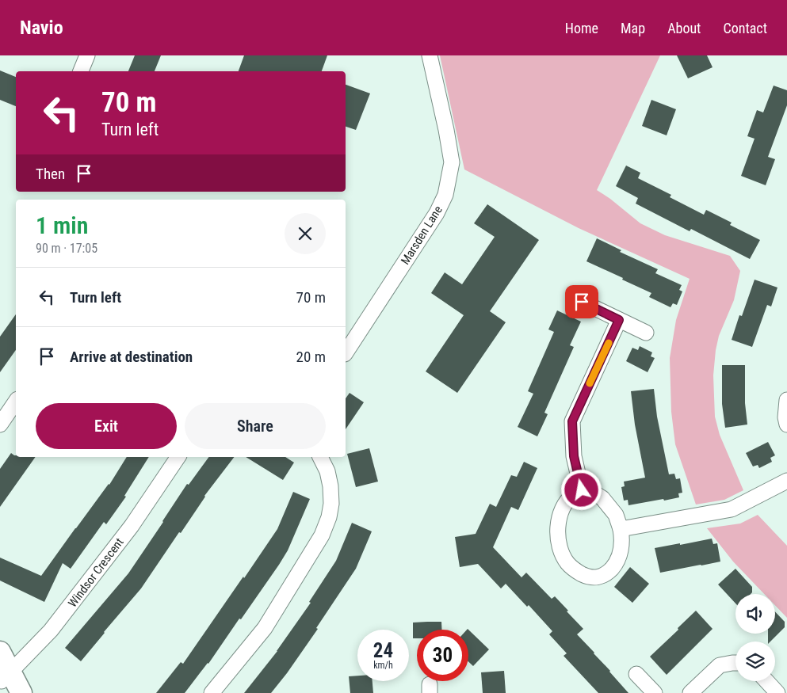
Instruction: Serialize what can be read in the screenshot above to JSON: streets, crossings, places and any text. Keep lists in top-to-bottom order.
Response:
{
  "streets": {
    "street": ["Marsden Lane", "Windsor Crescent"]
  },
  "page": {
    "header": "Navio",
    "nav": [
      "Home",
      "Map",
      "About",
      "Contact"
    ],
    "turn": ["70 m", "Turn left"],
    "then": "Then",
    "heading": ["1 min", "90 m · 17:05"],
    "list": [
      {
        "name": "Turn left",
        "value": "70 m"
      },
      {
        "name": "Arrive at destination",
        "value": "20 m"
      }
    ],
    "buttons": ["Exit", "Share"],
    "speed": "24 km/h",
    "limit": "30"
  }
}
